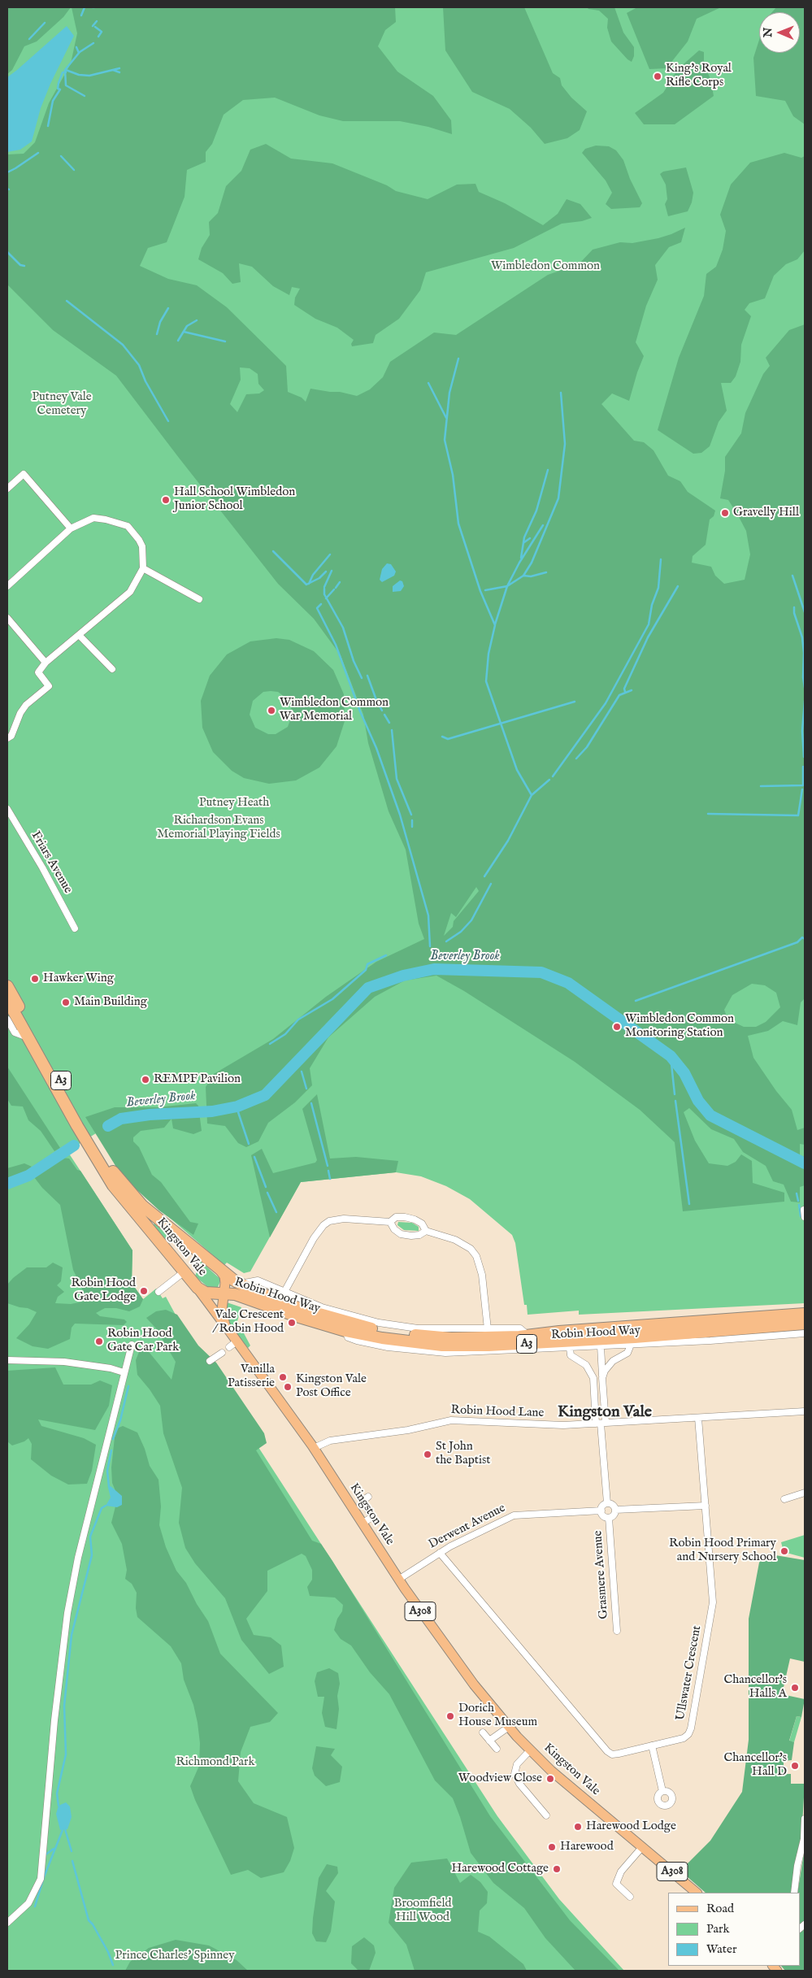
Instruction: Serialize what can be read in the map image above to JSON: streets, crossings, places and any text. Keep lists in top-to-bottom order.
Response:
{
  "streets": {
    "highway": ["A3", "Kingston Vale", "Robin Hood Way"],
    "main road": ["A308"],
    "street": [
      "Friars Avenue",
      "Robin Hood Lane",
      "Derwent Avenue",
      "Grasmere Avenue",
      "Ullswater Crescent"
    ]
  },
  "crossings": [
    ["A3", "Kingston Vale"],
    ["Kingston Vale", "Robin Hood Way"],
    ["Kingston Vale", "Robin Hood Lane"],
    ["Kingston Vale", "Derwent Avenue"],
    ["Kingston Vale", "A308"],
    ["Robin Hood Lane", "Ullswater Crescent"],
    ["Derwent Avenue", "Grasmere Avenue"],
    ["Derwent Avenue", "Ullswater Crescent"]
  ],
  "districts": ["Kingston Vale"],
  "water": ["Beverley Brook"],
  "parks": [
    "Wimbledon Common",
    "Putney Vale Cemetery",
    "Putney Heath",
    "Richardson Evans Memorial Playing Fields",
    "Richmond Park",
    "Broomfield Hill Wood",
    "Prince Charles' Spinney"
  ],
  "places": [
    "King's Royal Rifle Corps",
    "Hall School Wimbledon Junior School",
    "Gravelly Hill",
    "Wimbledon Common War Memorial",
    "Hawker Wing",
    "Main Building",
    "Wimbledon Common Monitoring Station",
    "REMPF Pavilion",
    "Robin Hood Gate Lodge",
    "Vale Crescent / Robin Hood",
    "Robin Hood Gate Car Park",
    "Vanilla Patisserie",
    "Kingston Vale Post Office",
    "St John the Baptist",
    "Robin Hood Primary and Nursery School",
    "Chancellor's Halls A",
    "Dorich House Museum",
    "Chancellor's Hall D",
    "Woodview Close",
    "Harewood Lodge",
    "Harewood",
    "Harewood Cottage"
  ],
  "legend": ["Road", "Park", "Water"],
  "north": "left"
}
